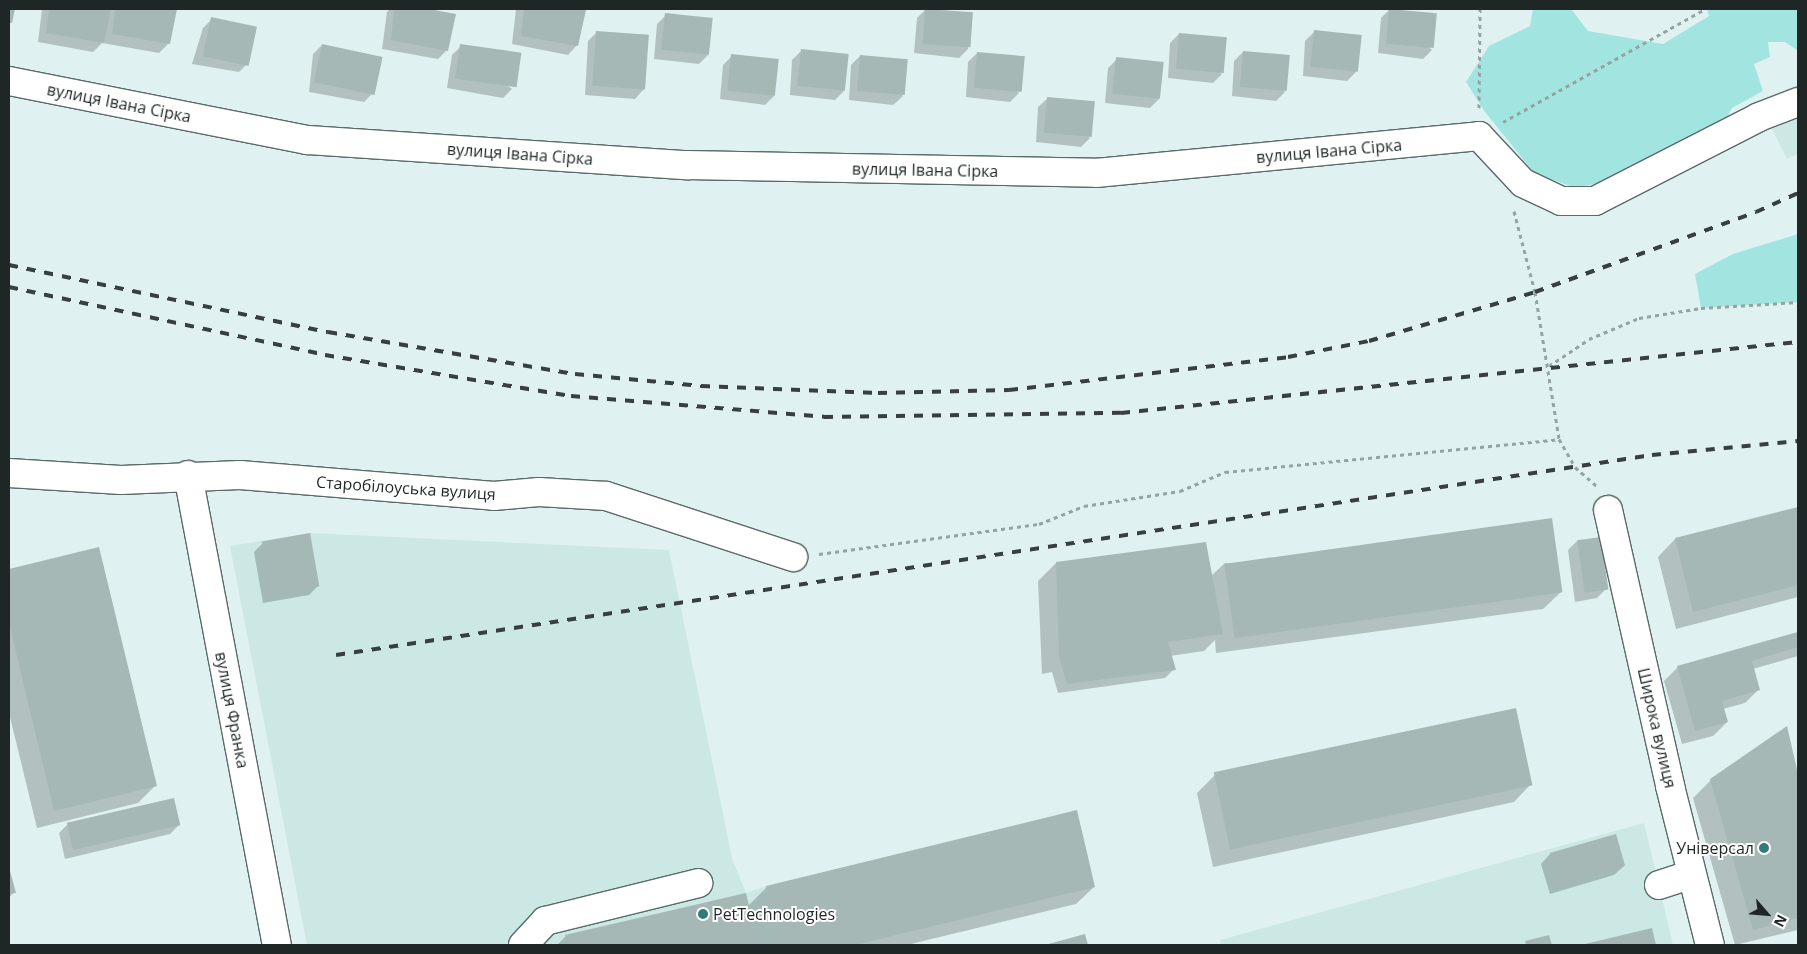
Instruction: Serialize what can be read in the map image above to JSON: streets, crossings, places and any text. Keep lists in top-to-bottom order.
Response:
{
  "streets": {
    "street": [
      "вулиця Івана Сірка",
      "Старобілоуська вулиця",
      "вулиця Франка",
      "Широка вулиця"
    ]
  },
  "crossings": [
    ["Старобілоуська вулиця", "вулиця Франка"]
  ],
  "places": ["Універсал", "PetTechnologies"],
  "north": "bottom right"
}
